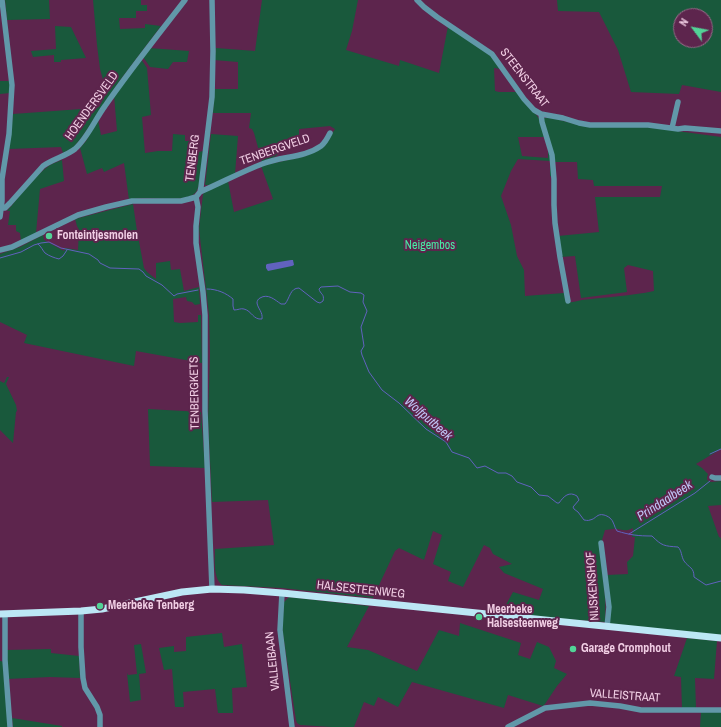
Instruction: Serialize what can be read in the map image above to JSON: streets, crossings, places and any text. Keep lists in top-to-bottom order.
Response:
{
  "streets": {
    "main road": ["HALSESTEENWEG"],
    "street": [
      "STEENSTRAAT",
      "HOENDERSVELD",
      "TENBERGVELD",
      "TENBERG",
      "TENBERGKETS",
      "NIJSKENSHOF",
      "VALLEIBAAN",
      "VALLEISTRAAT"
    ]
  },
  "crossings": [
    ["TENBERGVELD", "TENBERG"],
    ["TENBERG", "TENBERGKETS"],
    ["TENBERGKETS", "HALSESTEENWEG"],
    ["NIJSKENSHOF", "HALSESTEENWEG"],
    ["HALSESTEENWEG", "VALLEIBAAN"]
  ],
  "water": ["Wolfputbeek", "Prindaalbeek"],
  "parks": ["Neigembos"],
  "places": [
    "Fonteintjesmolen",
    "Meerbeke Tenberg",
    "Meerbeke Halsesteenweg",
    "Garage Cromphout"
  ],
  "north": "top left"
}
